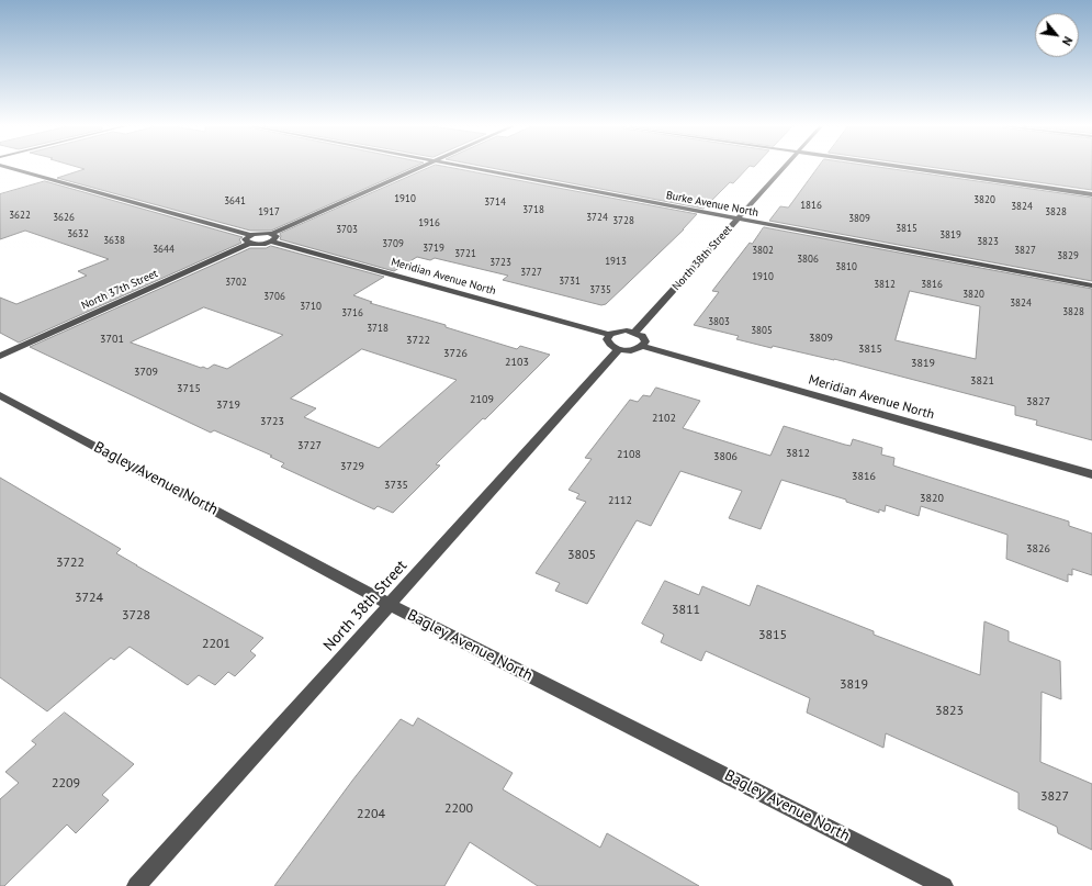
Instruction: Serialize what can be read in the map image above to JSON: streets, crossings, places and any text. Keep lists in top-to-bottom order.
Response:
{
  "streets": {
    "street": [
      "Burke Avenue North",
      "North 38th Street",
      "Meridian Avenue North",
      "North 37th Street",
      "Bagley Avenue North"
    ]
  },
  "crossings": [
    ["Burke Avenue North", "North 38th Street"],
    ["North 38th Street", "Bagley Avenue North"]
  ],
  "house_numbers": [
    "1910",
    "3820",
    "3641",
    "3714",
    "1816",
    "3824",
    "3718",
    "1917",
    "3828",
    "3622",
    "3626",
    "3724",
    "3809",
    "3728",
    "1916",
    "3815",
    "3703",
    "3632",
    "3819",
    "3638",
    "3823",
    "3709",
    "3719",
    "3644",
    "3802",
    "3827",
    "3721",
    "3829",
    "3806",
    "1913",
    "3723",
    "3810",
    "3727",
    "1910",
    "3731",
    "3702",
    "3812",
    "3816",
    "3735",
    "3820",
    "3706",
    "3824",
    "3710",
    "3828",
    "3716",
    "3803",
    "3718",
    "3805",
    "3809",
    "3701",
    "3722",
    "3815",
    "3726",
    "2103",
    "3819",
    "3709",
    "3821",
    "3715",
    "2109",
    "3827",
    "3719",
    "2102",
    "3723",
    "3727",
    "3812",
    "2108",
    "3806",
    "3729",
    "3816",
    "3735",
    "3820",
    "2112",
    "3826",
    "3805",
    "3722",
    "3724",
    "3811",
    "3728",
    "3815",
    "2201",
    "3819",
    "3823",
    "2209",
    "3827",
    "2200",
    "2204"
  ],
  "north": "bottom right"
}
